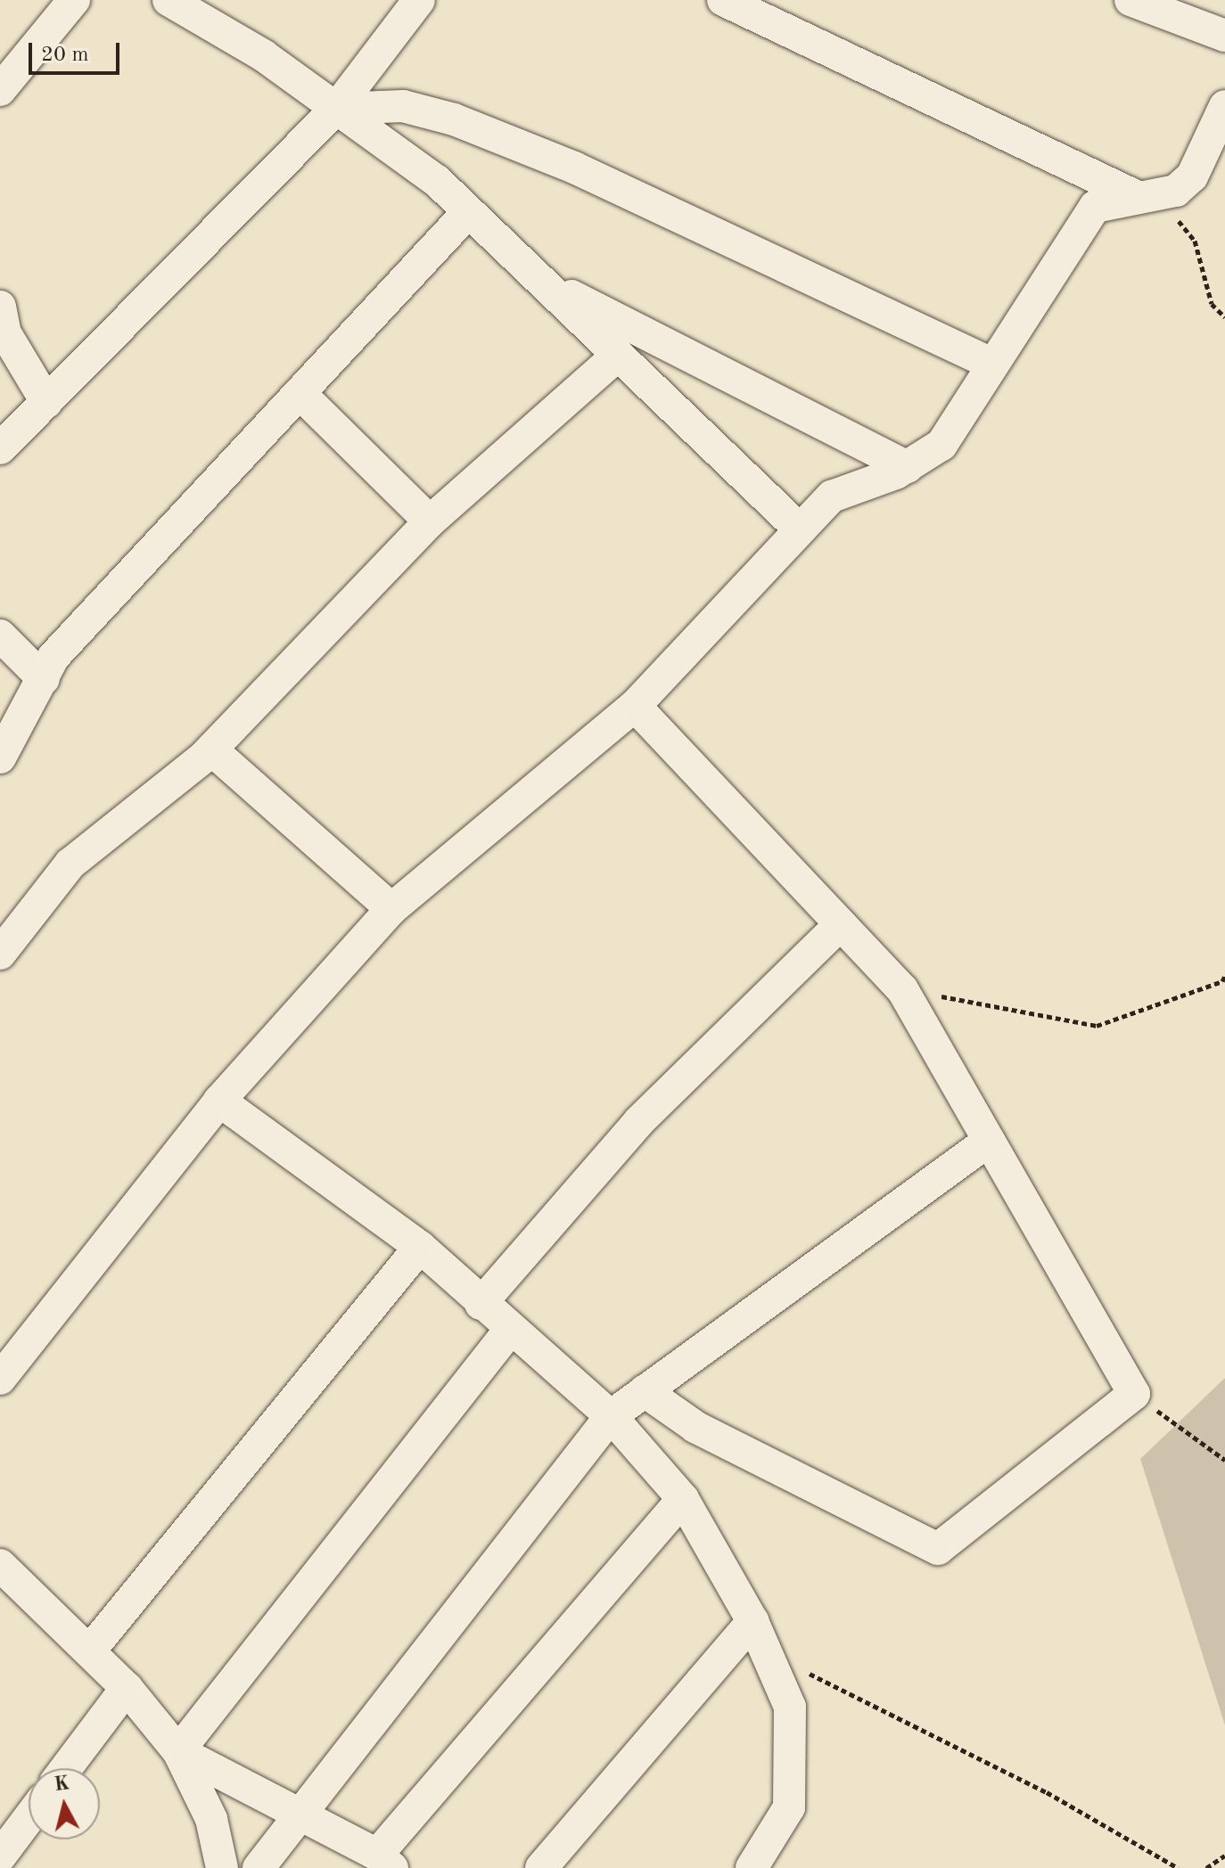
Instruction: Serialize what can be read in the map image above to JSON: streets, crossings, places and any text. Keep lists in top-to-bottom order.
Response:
{
  "scale_bar": "20 m",
  "north": "top"
}
